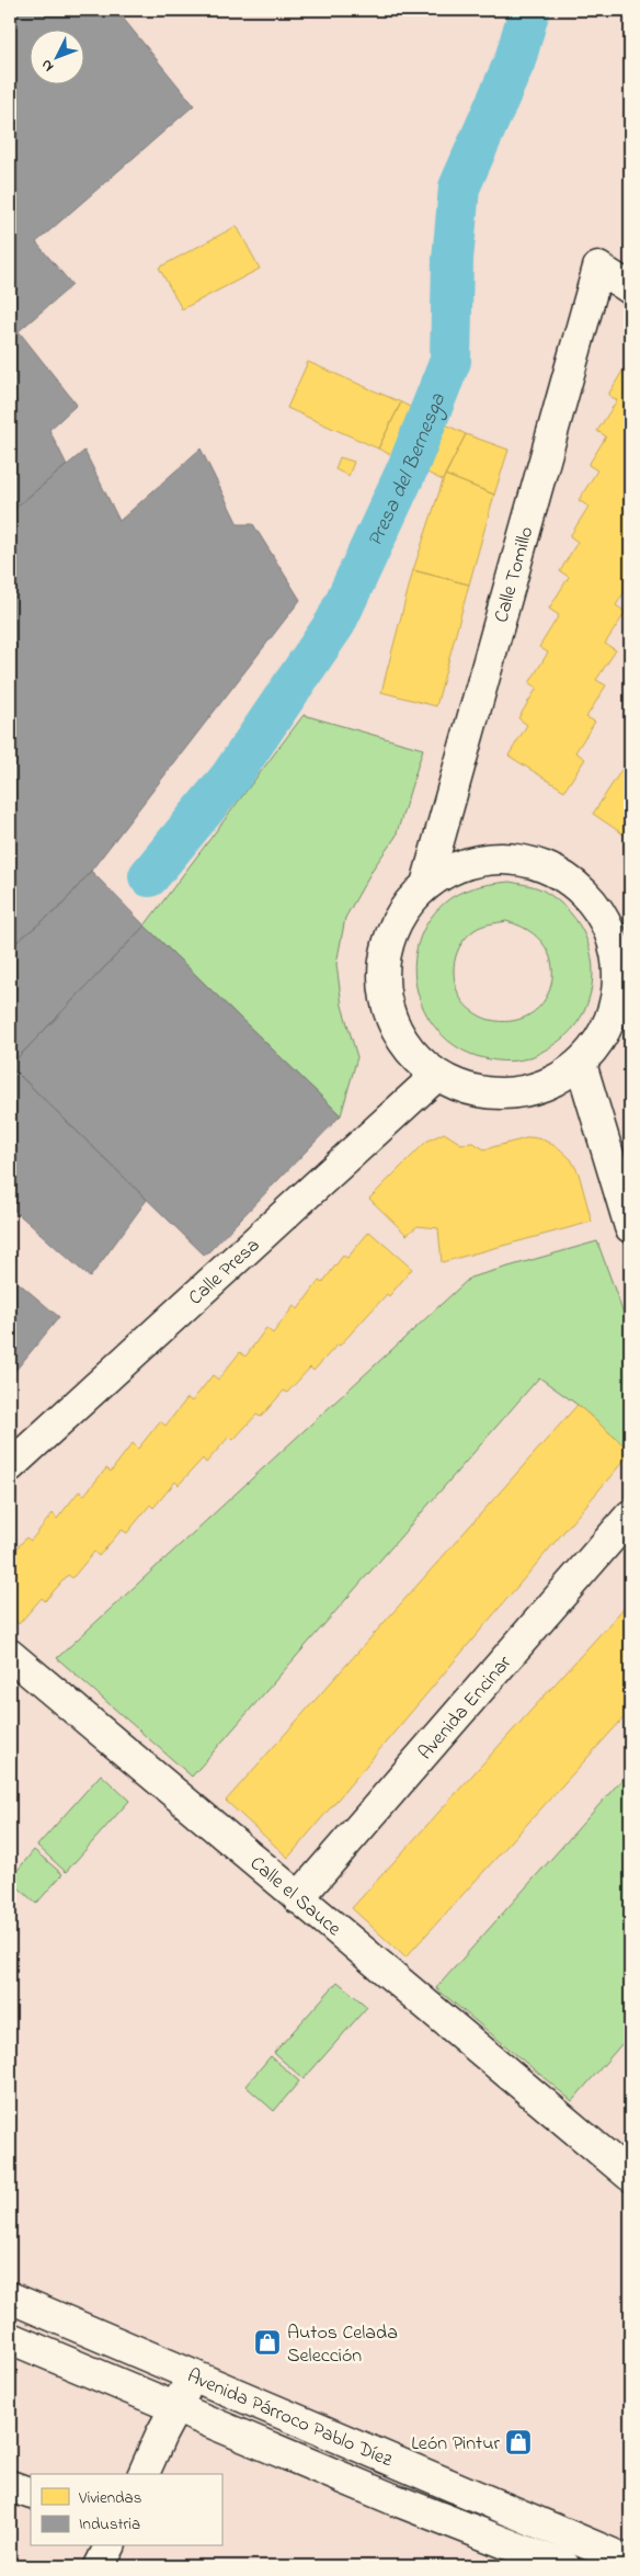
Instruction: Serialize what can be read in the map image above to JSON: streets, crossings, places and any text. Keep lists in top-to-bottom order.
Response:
{
  "streets": {
    "street": [
      "Calle Tomillo",
      "Calle Presa",
      "Avenida Encinar",
      "Calle el Sauce",
      "Avenida Párroco Pablo Díez"
    ]
  },
  "crossings": [
    ["Avenida Encinar", "Calle el Sauce"]
  ],
  "water": ["Presa del Bernesga"],
  "places": {
    "shop": ["Autos Celada Selección", "León Pintur"]
  },
  "legend": ["Viviendas", "Industria"],
  "north": "bottom left"
}
